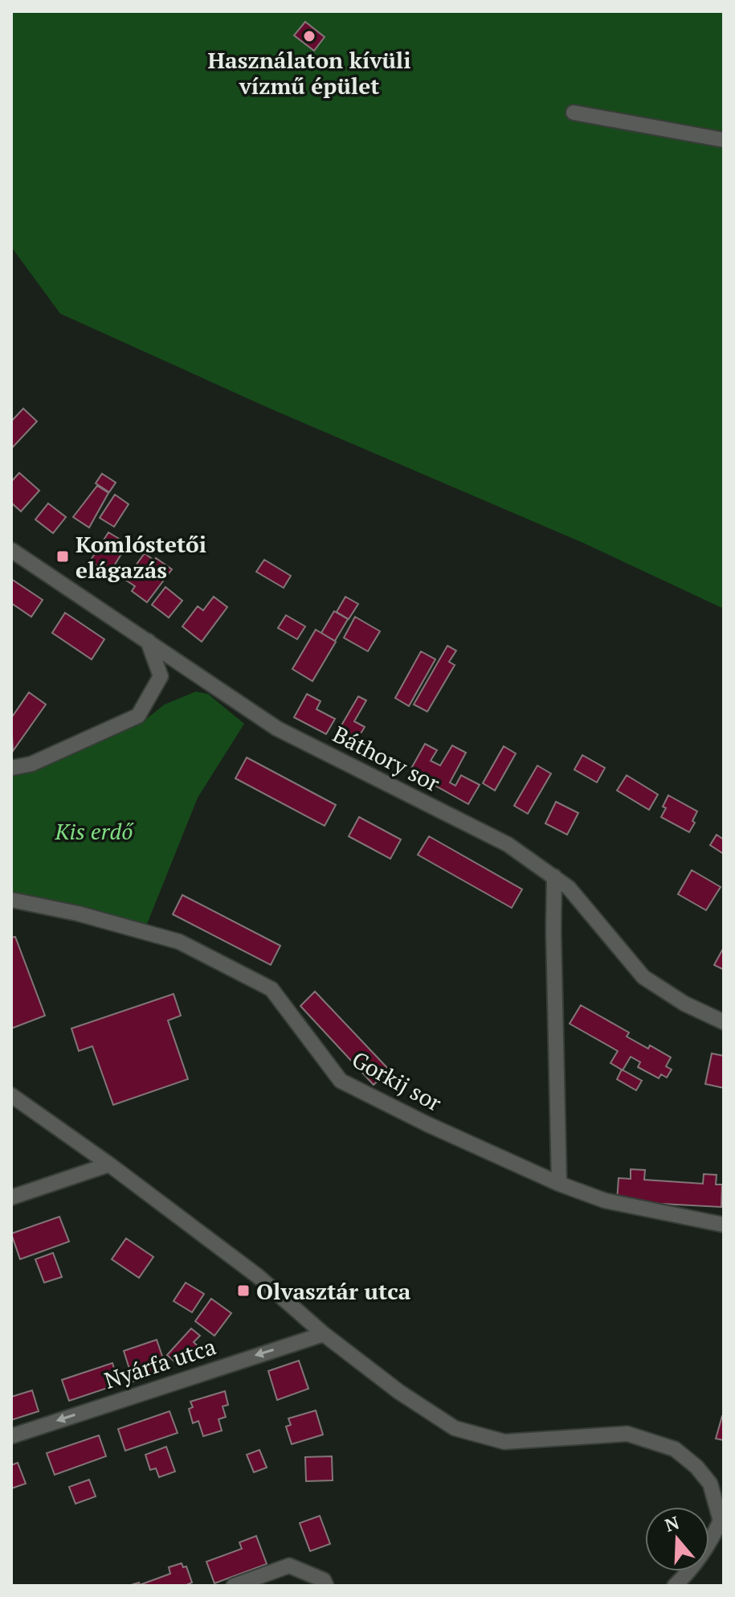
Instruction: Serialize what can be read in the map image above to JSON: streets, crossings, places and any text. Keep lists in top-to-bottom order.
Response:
{
  "streets": {
    "street": ["Báthory sor", "Gorkij sor", "Nyárfa utca"]
  },
  "one_way": ["Nyárfa utca"],
  "parks": ["Kis erdő"],
  "places": {
    "other": ["Használaton kívüli vízmű épület"],
    "transit": ["Komlóstetői elágazás", "Olvasztár utca"]
  },
  "north": "top"
}
